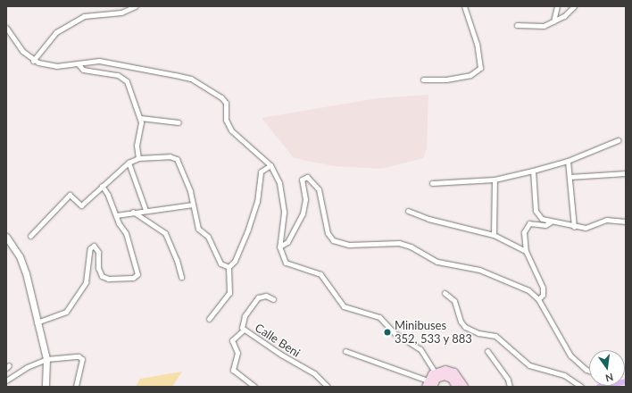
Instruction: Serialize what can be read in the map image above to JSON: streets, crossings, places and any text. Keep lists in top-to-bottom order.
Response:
{
  "streets": {
    "street": ["Calle Beni"]
  },
  "places": ["Minibuses 352, 533 y 883"],
  "north": "bottom"
}
